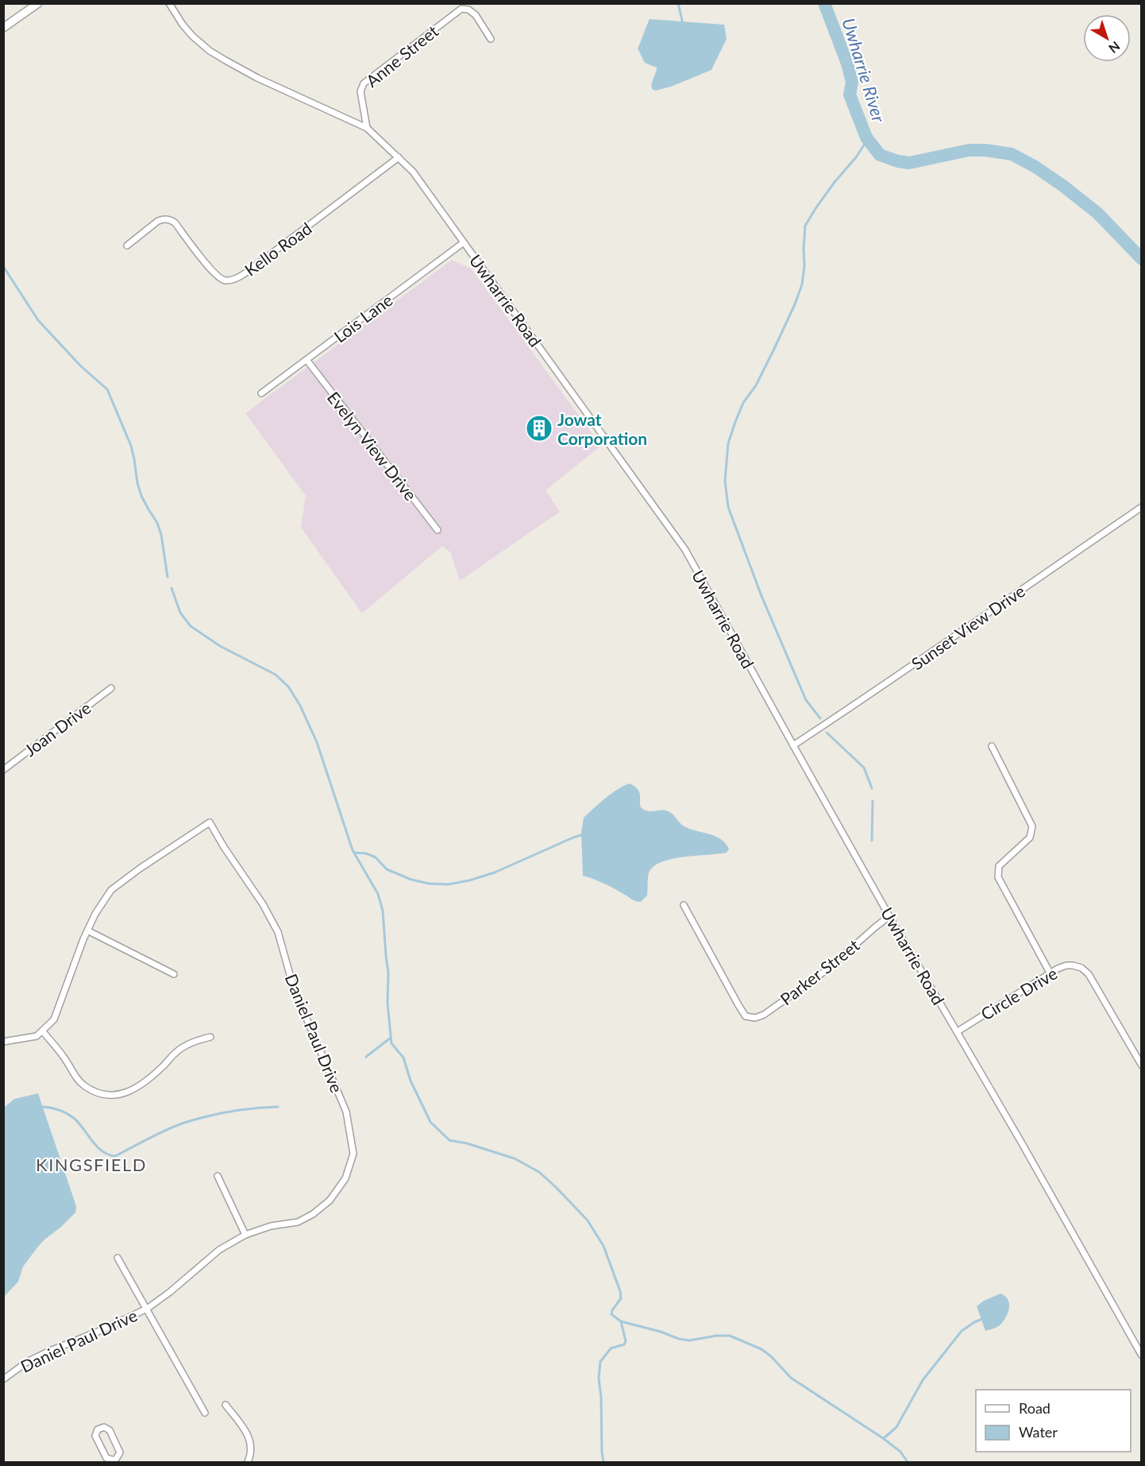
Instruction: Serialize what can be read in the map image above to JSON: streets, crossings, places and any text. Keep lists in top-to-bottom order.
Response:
{
  "streets": {
    "street": [
      "Anne Street",
      "Kello Road",
      "Uwharrie Road",
      "Lois Lane",
      "Evelyn View Drive",
      "Sunset View Drive",
      "Joan Drive",
      "Parker Street",
      "Circle Drive",
      "Daniel Paul Drive"
    ]
  },
  "crossings": [
    ["Anne Street", "Uwharrie Road"],
    ["Kello Road", "Uwharrie Road"],
    ["Uwharrie Road", "Lois Lane"],
    ["Uwharrie Road", "Sunset View Drive"],
    ["Uwharrie Road", "Parker Street"],
    ["Uwharrie Road", "Circle Drive"],
    ["Lois Lane", "Evelyn View Drive"]
  ],
  "districts": ["KINGSFIELD"],
  "water": ["Uwharrie River"],
  "places": {
    "building": ["Jowat Corporation"]
  },
  "legend": ["Road", "Water"],
  "north": "bottom right"
}
